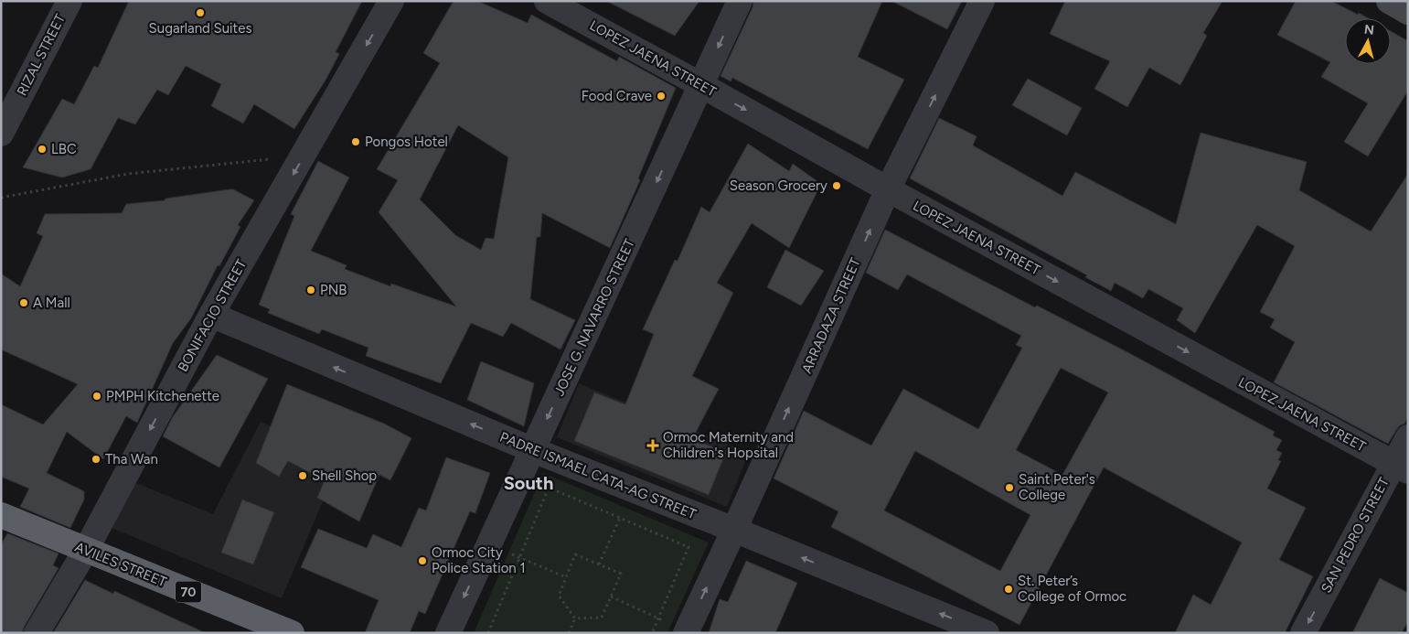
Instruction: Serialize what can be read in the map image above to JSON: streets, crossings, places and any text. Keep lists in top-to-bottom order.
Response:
{
  "streets": {
    "highway": ["AVILES STREET", "70"],
    "street": [
      "RIZAL STREET",
      "LOPEZ JAENA STREET",
      "BONIFACIO STREET",
      "ARRADAZA STREET",
      "JOSE G. NAVARRO STREET",
      "PADRE ISMAEL CATA-AG STREET",
      "SAN PEDRO STREET"
    ]
  },
  "crossings": [
    ["LOPEZ JAENA STREET", "ARRADAZA STREET"],
    ["LOPEZ JAENA STREET", "JOSE G. NAVARRO STREET"],
    ["LOPEZ JAENA STREET", "SAN PEDRO STREET"],
    ["BONIFACIO STREET", "PADRE ISMAEL CATA-AG STREET"],
    ["BONIFACIO STREET", "AVILES STREET"],
    ["ARRADAZA STREET", "PADRE ISMAEL CATA-AG STREET"],
    ["JOSE G. NAVARRO STREET", "PADRE ISMAEL CATA-AG STREET"]
  ],
  "one_way": [
    "LOPEZ JAENA STREET",
    "BONIFACIO STREET",
    "ARRADAZA STREET",
    "JOSE G. NAVARRO STREET",
    "PADRE ISMAEL CATA-AG STREET",
    "SAN PEDRO STREET"
  ],
  "districts": ["South"],
  "places": {
    "other": [
      "Sugarland Suites",
      "Food Crave",
      "Pongos Hotel",
      "LBC",
      "Season Grocery",
      "PNB",
      "A Mall",
      "PMPH Kitchenette",
      "Tha Wan",
      "Shell Shop",
      "Saint Peter's College",
      "Ormoc City Police Station 1",
      "St. Peter’s College of Ormoc"
    ],
    "health": ["Ormoc Maternity and Children's Hopsital"]
  },
  "north": "top"
}
